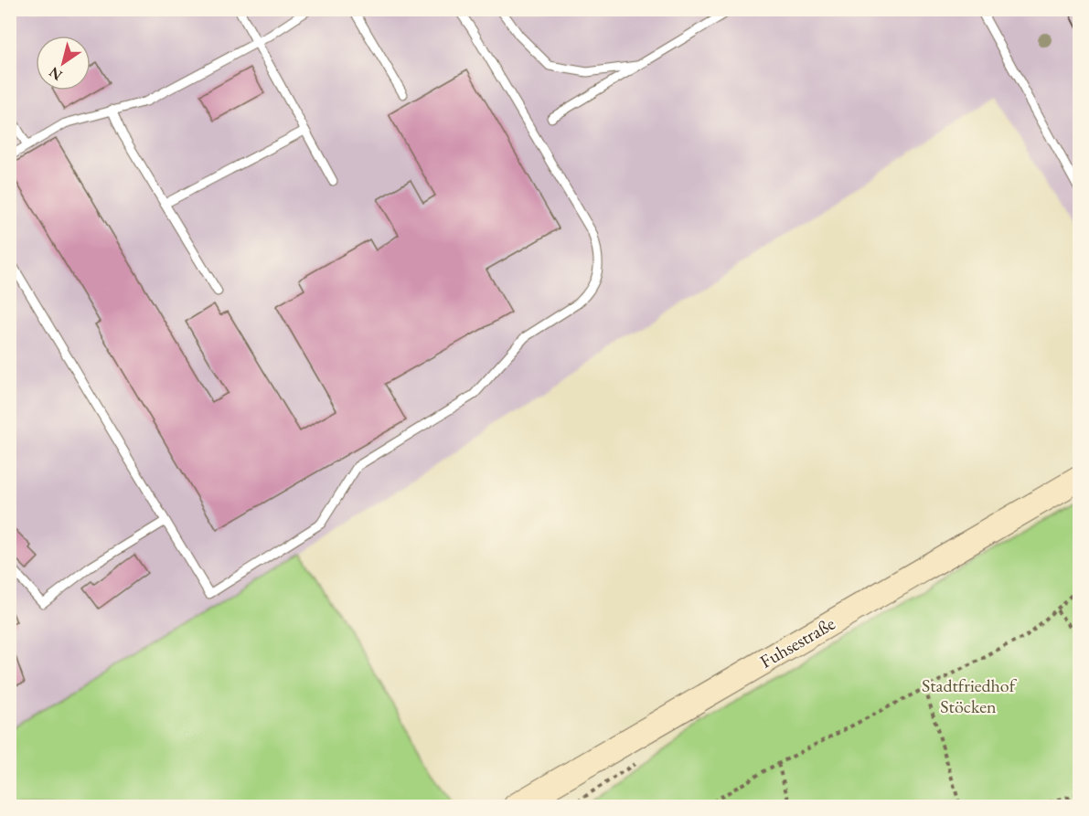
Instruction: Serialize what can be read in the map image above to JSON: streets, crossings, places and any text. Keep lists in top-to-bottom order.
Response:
{
  "streets": {
    "street": ["Fuhsestraße"]
  },
  "parks": ["Stadtfriedhof Stöcken"],
  "north": "bottom left"
}
